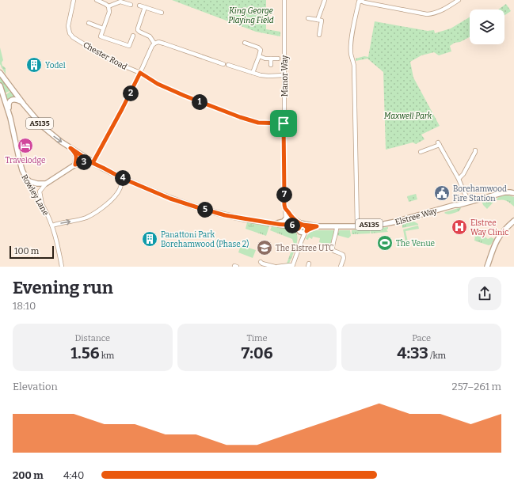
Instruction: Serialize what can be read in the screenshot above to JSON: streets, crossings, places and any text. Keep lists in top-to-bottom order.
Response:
{
  "streets": {
    "main road": ["A5135", "Rowley Lane", "Elstree Way"],
    "street": ["Chester Road", "Manor Way"]
  },
  "crossings": [
    ["Chester Road", "Manor Way"],
    ["Manor Way", "A5135"],
    ["Manor Way", "Elstree Way"],
    ["A5135", "Elstree Way"]
  ],
  "parks": ["King George Playing Field", "Maxwell Park"],
  "places": {
    "building": ["Yodel", "Panattoni Park Borehamwood (Phase 2)"],
    "hotel": ["Travelodge"],
    "public building": ["Borehamwood Fire Station"],
    "hospital": ["Elstree Way Clinic"],
    "sports": ["The Venue"],
    "school or university": ["The Elstree UTC"]
  },
  "scale_bar": "100 m",
  "page": {
    "pins": [
      "2",
      "1",
      "3",
      "4",
      "7",
      "5",
      "6"
    ],
    "scale": "100 m",
    "heading": ["Evening run", "18:10"],
    "stats": [
      ["Distance", "1.56 km"],
      ["Time", "7:06"],
      ["Pace", "4:33 /km"]
    ],
    "chart": ["Elevation", "257–261 m"],
    "list": [
      {
        "name": "200 m",
        "note": "4:40"
      }
    ]
  }
}
